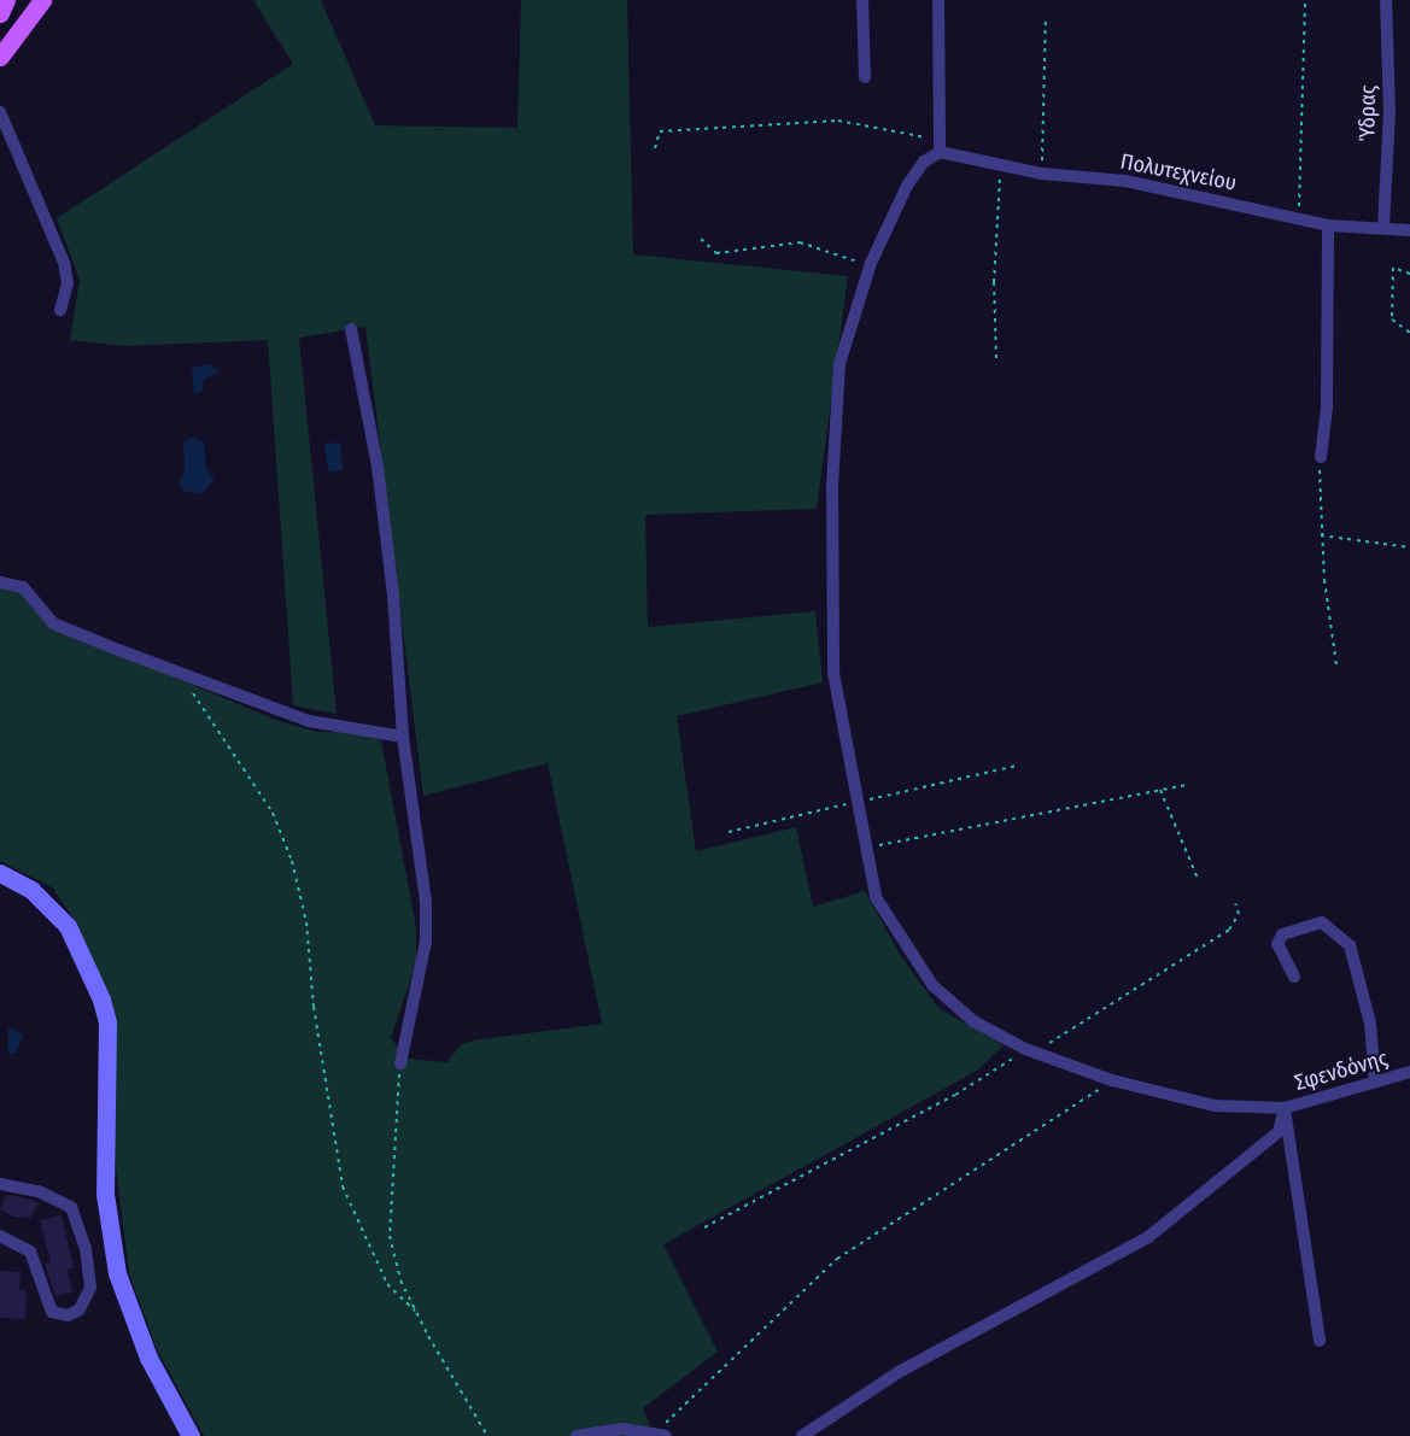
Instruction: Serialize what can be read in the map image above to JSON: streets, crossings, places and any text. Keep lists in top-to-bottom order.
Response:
{
  "streets": {
    "street": ["Ύδρας", "Πολυτεχνείου", "Σφενδόνης"]
  },
  "crossings": [
    ["Ύδρας", "Πολυτεχνείου"]
  ]
}
